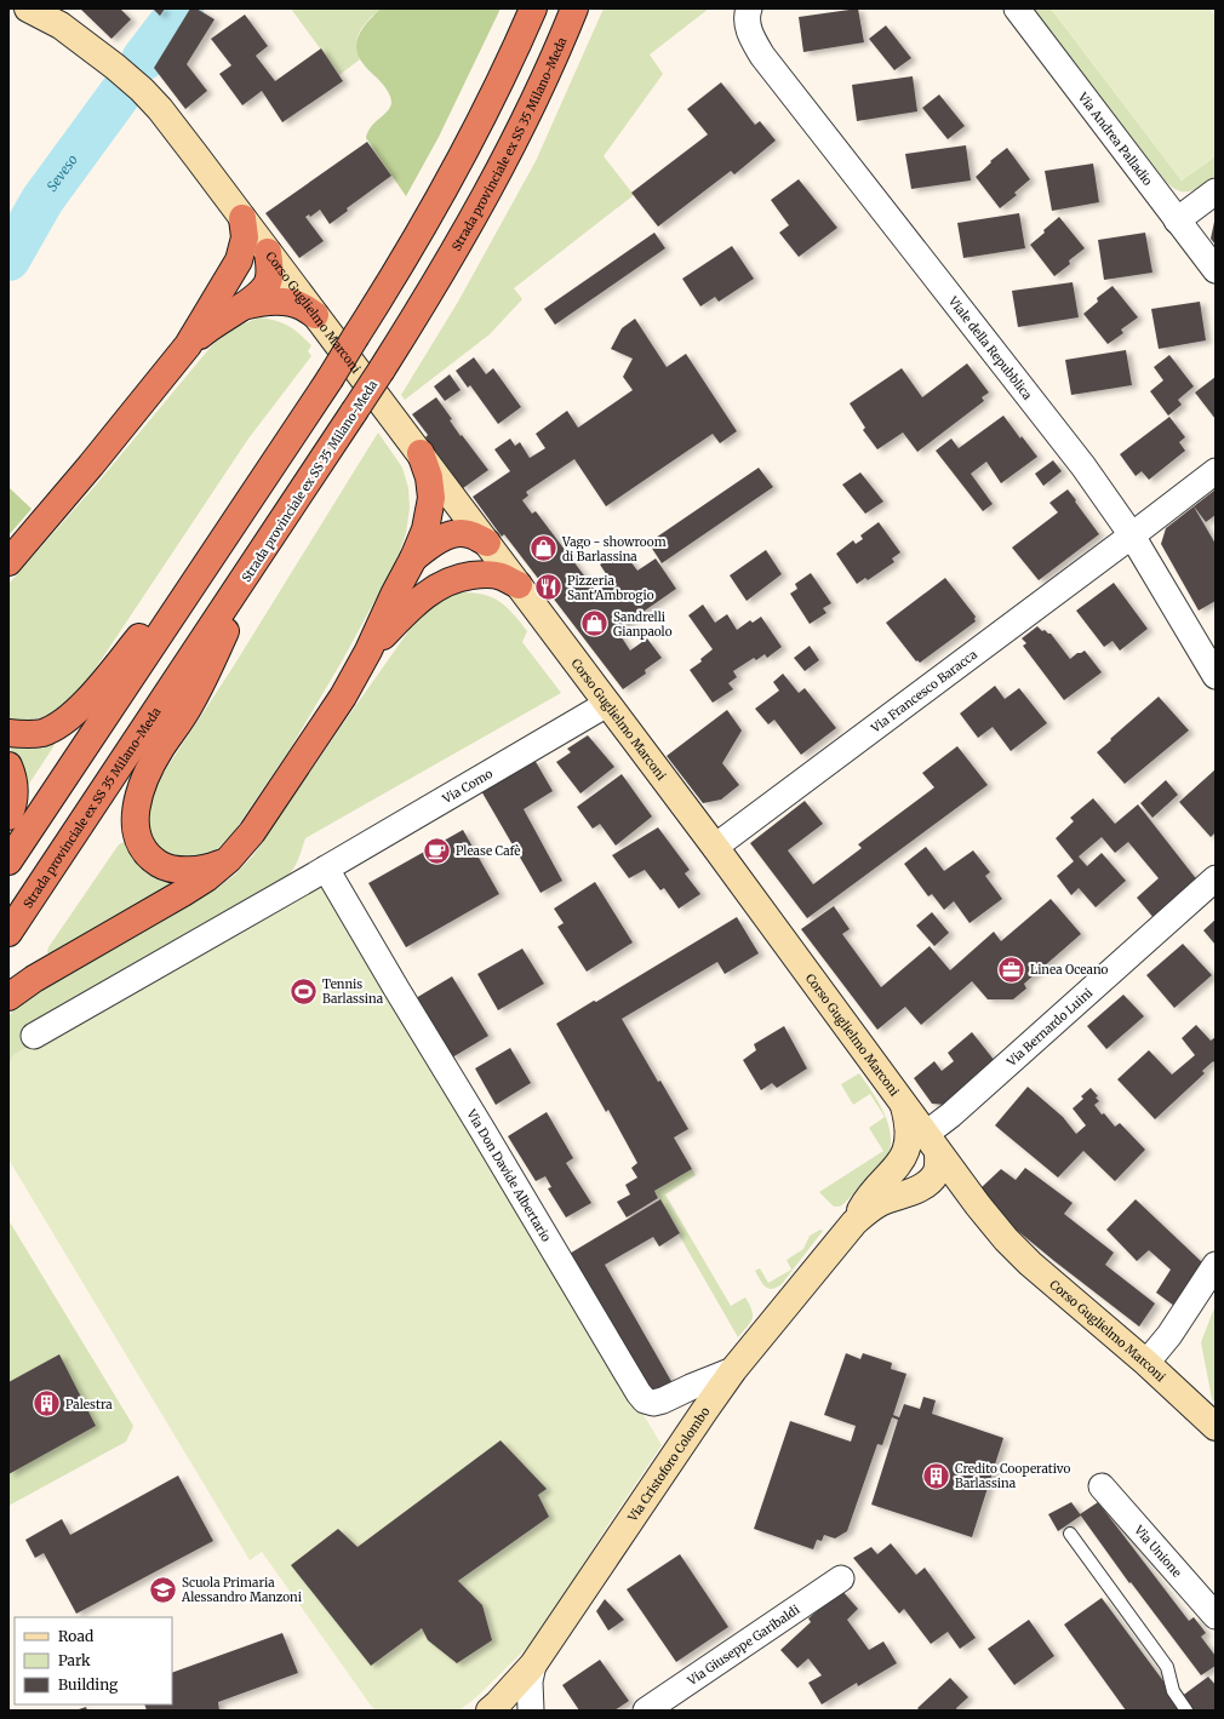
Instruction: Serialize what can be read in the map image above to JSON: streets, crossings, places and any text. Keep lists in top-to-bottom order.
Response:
{
  "streets": {
    "highway": ["Strada provinciale ex SS 35 Milano-Meda"],
    "street": [
      "Via Andrea Palladio",
      "Corso Guglielmo Marconi",
      "Viale della Repubblica",
      "Via Francesco Baracca",
      "Via Como",
      "Via Bernardo Luini",
      "Via Don Davide Albertario",
      "Via Cristoforo Colombo",
      "Via Unione",
      "Via Giuseppe Garibaldi"
    ]
  },
  "crossings": [
    ["Corso Guglielmo Marconi", "Via Francesco Baracca"],
    ["Corso Guglielmo Marconi", "Via Como"],
    ["Corso Guglielmo Marconi", "Via Bernardo Luini"],
    ["Corso Guglielmo Marconi", "Via Cristoforo Colombo"],
    ["Viale della Repubblica", "Via Francesco Baracca"],
    ["Via Como", "Via Don Davide Albertario"],
    ["Via Bernardo Luini", "Via Cristoforo Colombo"],
    ["Via Don Davide Albertario", "Via Cristoforo Colombo"]
  ],
  "water": ["Seveso"],
  "places": {
    "shop": ["Vago - showroom di Barlassina", "Sandrelli Gianpaolo"],
    "restaurant": ["Pizzeria Sant'Ambrogio"],
    "cafe": ["Please Cafè"],
    "office": ["Linea Oceano"],
    "sports": ["Tennis Barlassina"],
    "building": ["Palestra", "Credito Cooperativo Barlassina"],
    "school or university": ["Scuola Primaria Alessandro Manzoni"]
  },
  "legend": ["Road", "Park", "Building"]
}
